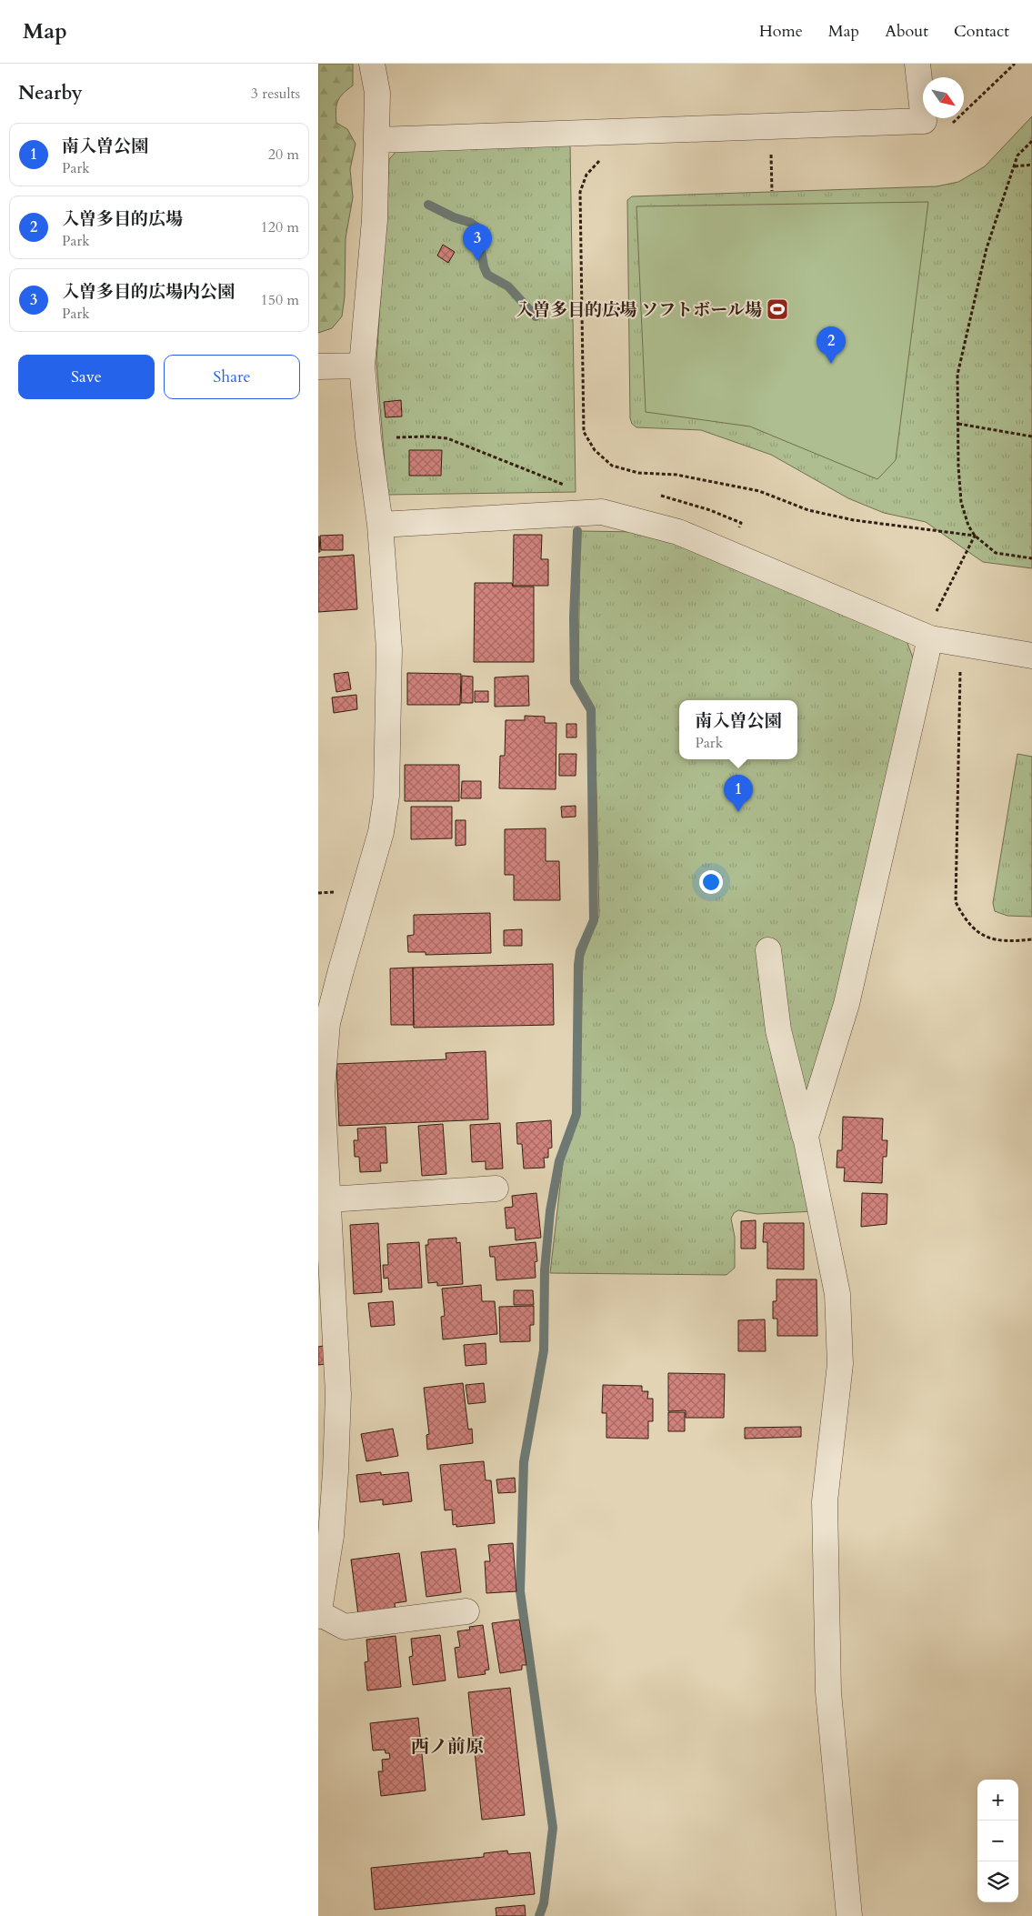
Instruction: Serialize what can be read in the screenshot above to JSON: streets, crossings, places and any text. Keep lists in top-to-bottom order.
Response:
{
  "districts": ["西ノ前原"],
  "places": {
    "sports": ["入曽多目的広場 ソフトボール場"]
  },
  "north": "bottom right",
  "page": {
    "header": "Map",
    "nav": [
      "Home",
      "Map",
      "About",
      "Contact"
    ],
    "heading": ["Nearby", "3 results"],
    "list": [
      {
        "mark": "1",
        "name": "南入曽公園",
        "note": "Park",
        "value": "20 m"
      },
      {
        "mark": "2",
        "name": "入曽多目的広場",
        "note": "Park",
        "value": "120 m"
      },
      {
        "mark": "3",
        "name": "入曽多目的広場内公園",
        "note": "Park",
        "value": "150 m"
      }
    ],
    "pins": ["3", "2", "1"],
    "buttons": ["Save", "Share"],
    "popup": ["南入曽公園", "Park"],
    "map_buttons": ["+", "−"]
  }
}
